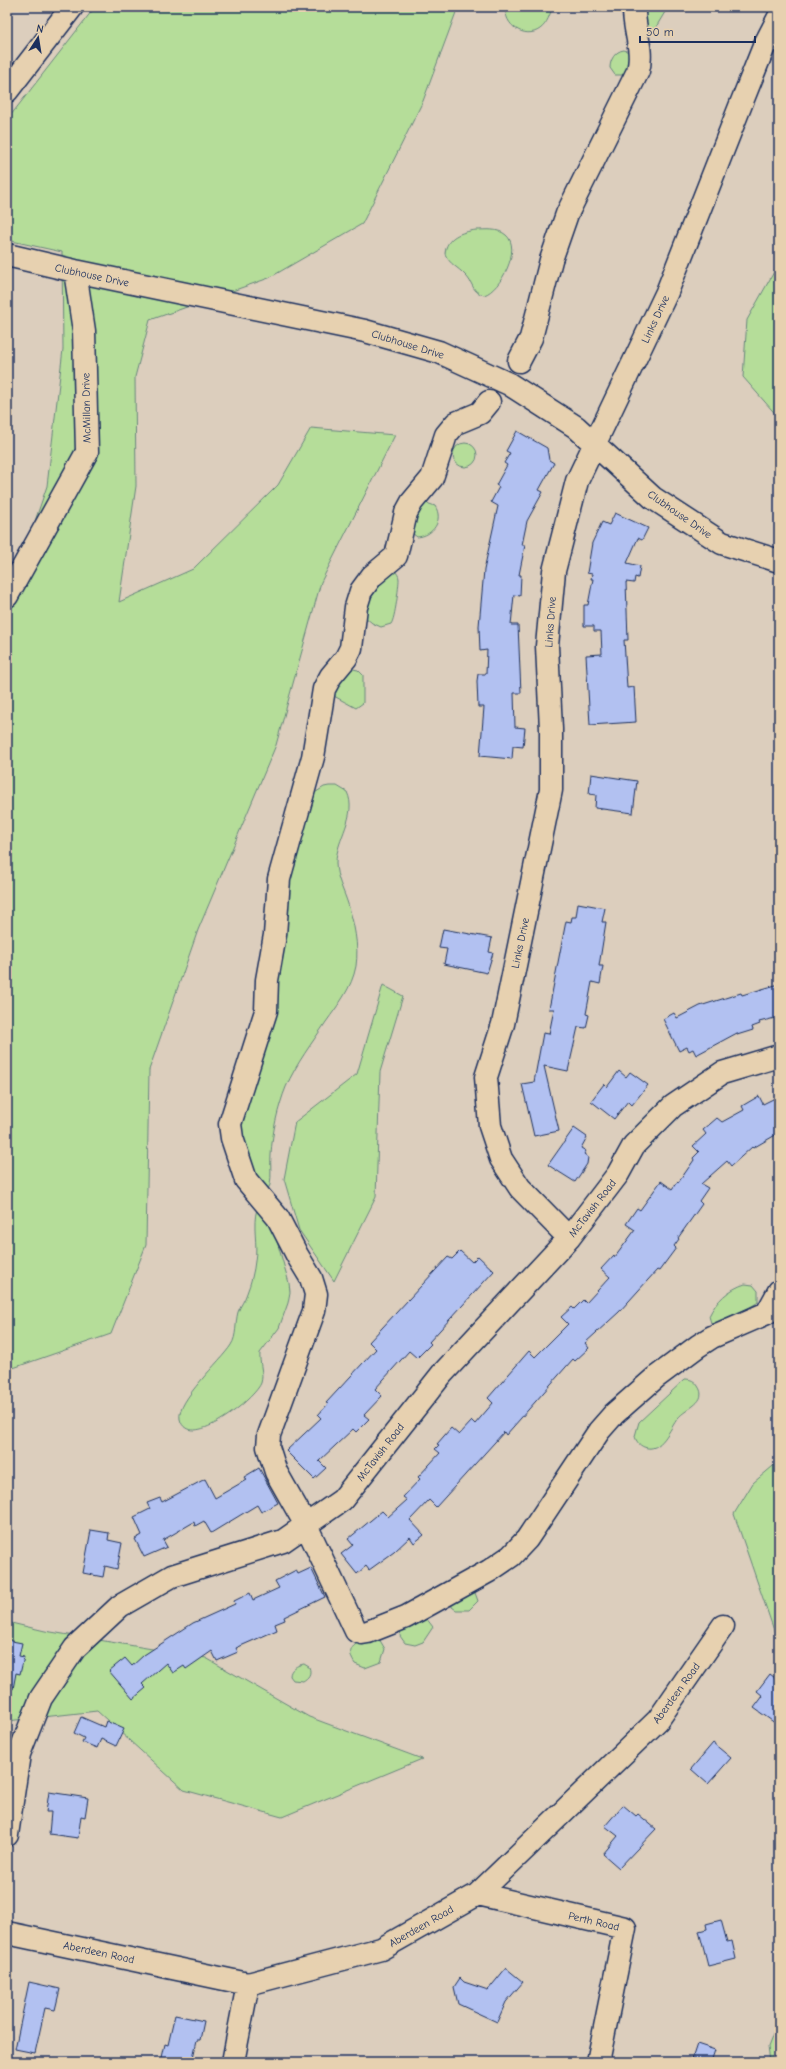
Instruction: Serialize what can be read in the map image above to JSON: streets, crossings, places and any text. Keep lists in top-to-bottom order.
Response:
{
  "streets": {
    "street": [
      "Clubhouse Drive",
      "Links Drive",
      "McMillan Drive",
      "McTavish Road",
      "Aberdeen Road",
      "Perth Road"
    ]
  },
  "crossings": [
    ["Clubhouse Drive", "Links Drive"],
    ["Clubhouse Drive", "McMillan Drive"],
    ["Links Drive", "McTavish Road"],
    ["Aberdeen Road", "Perth Road"]
  ],
  "scale_bar": "50 m",
  "north": "top"
}
